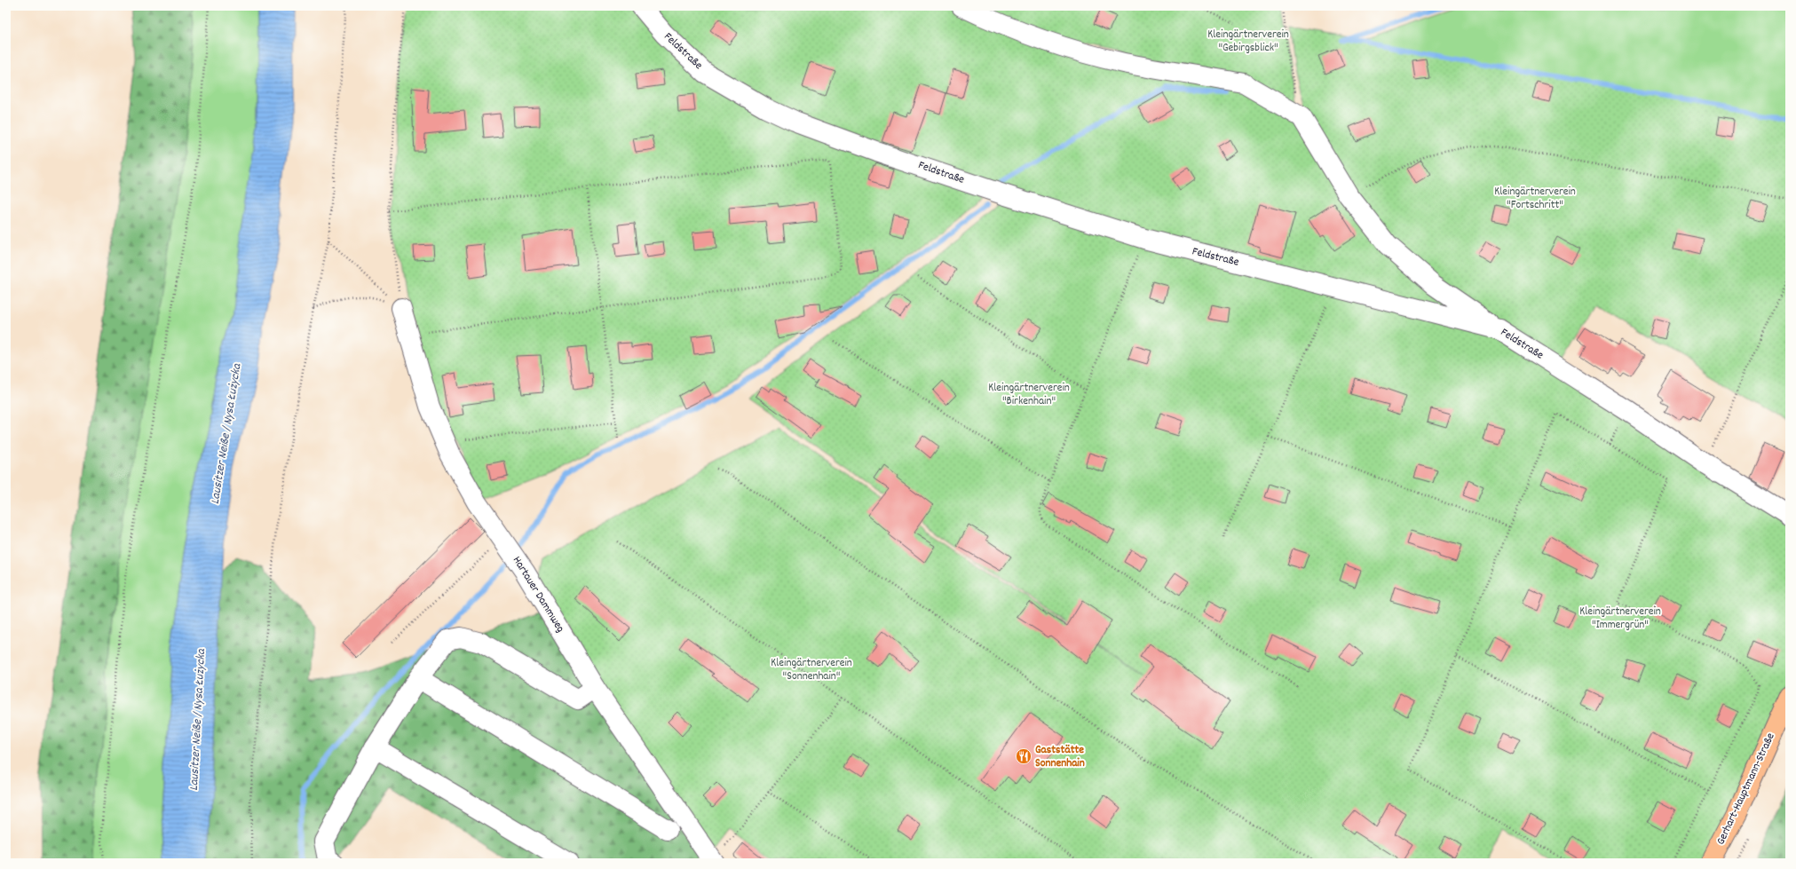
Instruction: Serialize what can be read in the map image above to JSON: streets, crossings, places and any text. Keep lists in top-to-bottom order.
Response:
{
  "streets": {
    "main road": ["Gerhart-Hauptmann-Straße"],
    "street": ["Feldstraße", "Hartauer Dammweg"]
  },
  "water": ["Lausitzer Neiße / Nysa Łużycka"],
  "parks": [
    "Kleingärtnerverein \"Gebirgsblick\"",
    "Kleingärtnerverein \"Fortschritt\"",
    "Kleingärtnerverein \"Birkenhain\"",
    "Kleingärtnerverein \"Immergrün\"",
    "Kleingärtnerverein \"Sonnenhain\""
  ],
  "places": {
    "restaurant": ["Gaststätte Sonnenhain"]
  }
}
